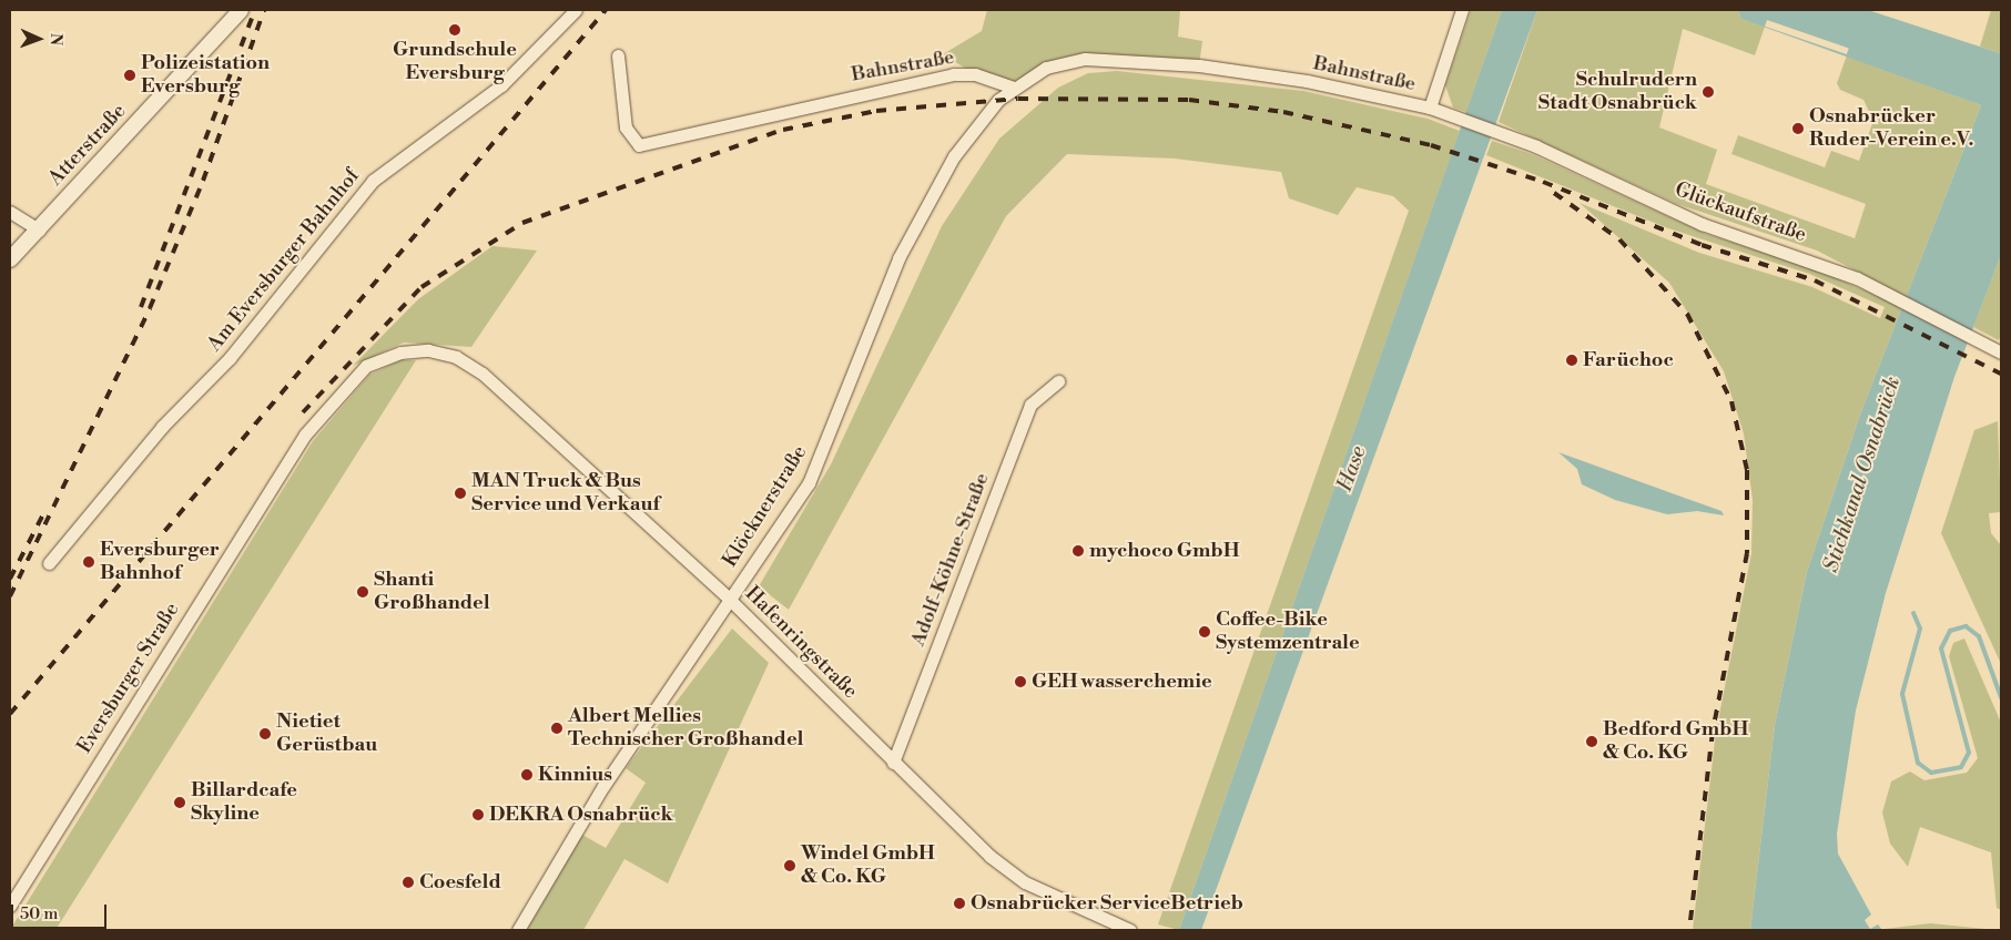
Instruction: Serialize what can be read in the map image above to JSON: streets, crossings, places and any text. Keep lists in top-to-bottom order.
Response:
{
  "streets": {
    "street": [
      "Bahnstraße",
      "Atterstraße",
      "Glückaufstraße",
      "Am Eversburger Bahnhof",
      "Klöcknerstraße",
      "Adolf-Köhne-Straße",
      "Hafenringstraße",
      "Eversburger Straße"
    ]
  },
  "crossings": [
    ["Bahnstraße", "Glückaufstraße"],
    ["Bahnstraße", "Klöcknerstraße"],
    ["Klöcknerstraße", "Hafenringstraße"],
    ["Adolf-Köhne-Straße", "Hafenringstraße"],
    ["Hafenringstraße", "Eversburger Straße"]
  ],
  "water": ["Hase", "Stichkanal Osnabrück"],
  "places": [
    "Grundschule Eversburg",
    "Polizeistation Eversburg",
    "Schulrudern Stadt Osnabrück",
    "Osnabrücker Ruder-Verein e.V.",
    "Farüchoc",
    "MAN Truck & Bus Service und Verkauf",
    "mychoco GmbH",
    "Eversburger Bahnhof",
    "Shanti Großhandel",
    "Coffee-Bike Systemzentrale",
    "GEH wasserchemie",
    "Albert Mellies Technischer Großhandel",
    "Nietiet Gerüstbau",
    "Bedford GmbH & Co. KG",
    "Kinnius",
    "Billardcafe Skyline",
    "DEKRA Osnabrück",
    "Windel GmbH & Co. KG",
    "Coesfeld",
    "Osnabrücker ServiceBetrieb"
  ],
  "scale_bar": "50 m",
  "north": "right"
}
